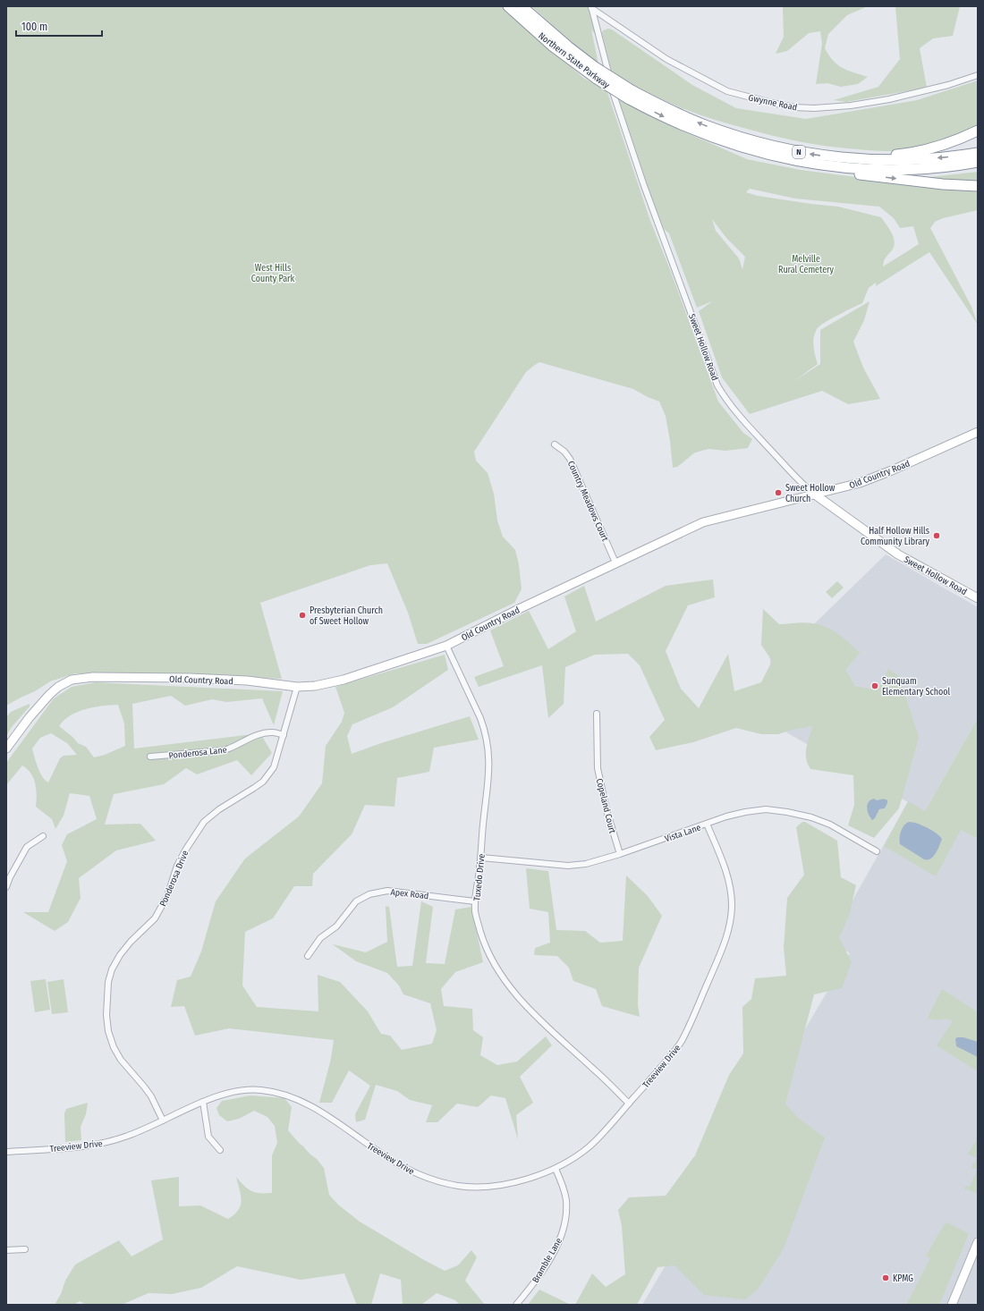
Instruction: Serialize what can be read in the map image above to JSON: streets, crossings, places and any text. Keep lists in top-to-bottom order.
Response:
{
  "streets": {
    "highway": ["Northern State Parkway", "N"],
    "main road": ["Sweet Hollow Road", "Old Country Road"],
    "street": [
      "Gwynne Road",
      "Country Meadows Court",
      "Ponderosa Lane",
      "Copeland Court",
      "Vista Lane",
      "Tuxedo Drive",
      "Ponderosa Drive",
      "Apex Road",
      "Treeview Drive",
      "Bramble Lane"
    ]
  },
  "crossings": [
    ["Gwynne Road", "Sweet Hollow Road"],
    ["Sweet Hollow Road", "Old Country Road"],
    ["Old Country Road", "Country Meadows Court"],
    ["Old Country Road", "Tuxedo Drive"],
    ["Old Country Road", "Ponderosa Drive"],
    ["Ponderosa Lane", "Ponderosa Drive"],
    ["Copeland Court", "Vista Lane"],
    ["Vista Lane", "Tuxedo Drive"],
    ["Vista Lane", "Treeview Drive"],
    ["Tuxedo Drive", "Apex Road"],
    ["Tuxedo Drive", "Treeview Drive"],
    ["Ponderosa Drive", "Treeview Drive"],
    ["Treeview Drive", "Bramble Lane"]
  ],
  "parks": ["Melville Rural Cemetery", "West Hills County Park"],
  "places": [
    "Sweet Hollow Church",
    "Half Hollow Hills Community Library",
    "Presbyterian Church of Sweet Hollow",
    "Sunquam Elementary School",
    "KPMG"
  ],
  "scale_bar": "100 m"
}
